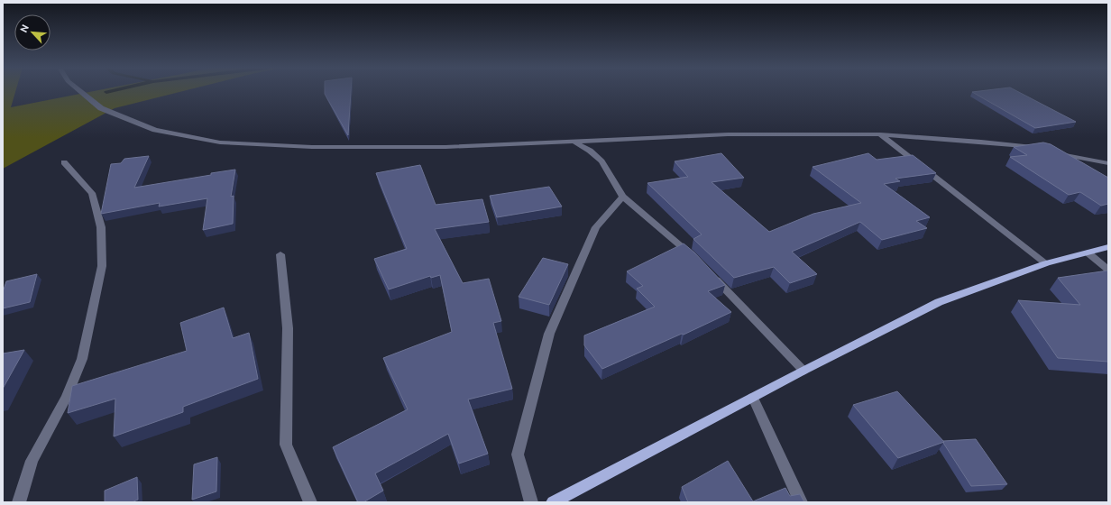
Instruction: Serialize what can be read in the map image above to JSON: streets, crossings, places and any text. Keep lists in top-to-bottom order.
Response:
{
  "north": "top left"
}
